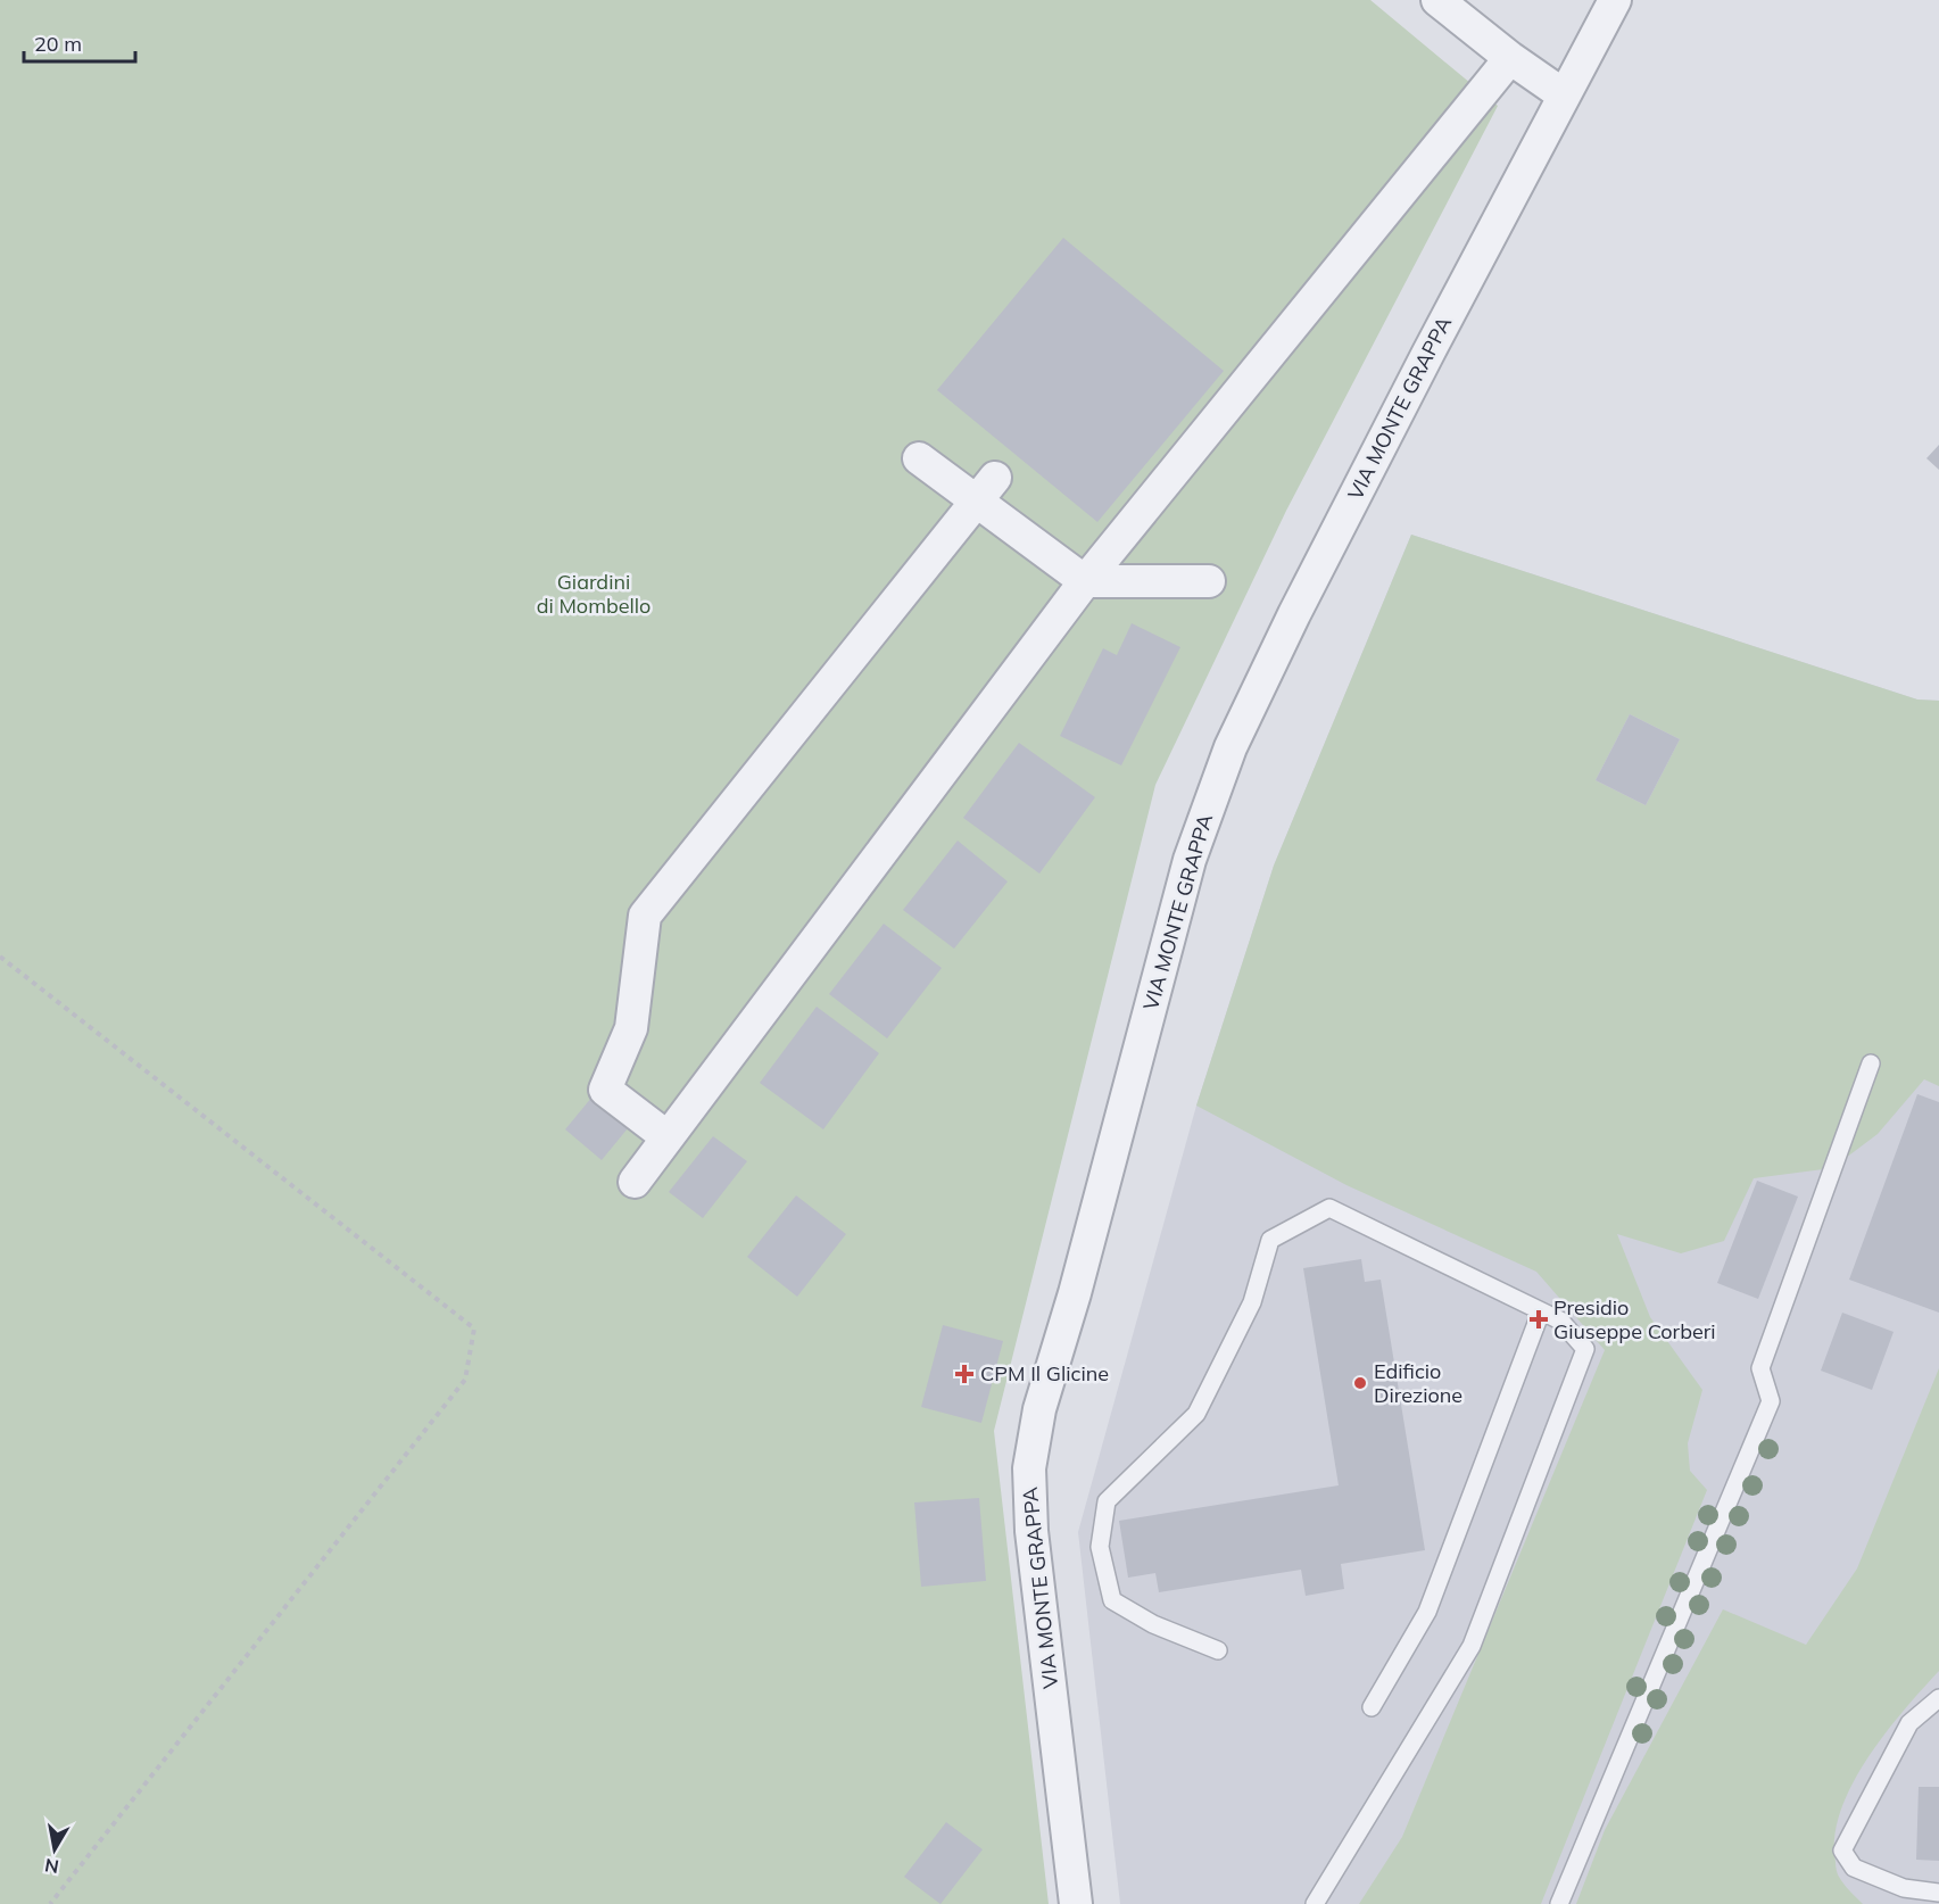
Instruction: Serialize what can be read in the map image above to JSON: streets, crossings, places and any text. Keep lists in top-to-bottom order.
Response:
{
  "streets": {
    "street": ["VIA MONTE GRAPPA"]
  },
  "parks": ["Giardini di Mombello"],
  "places": {
    "health": ["Presidio Giuseppe Corberi", "CPM Il Glicine"],
    "other": ["Edificio Direzione"]
  },
  "scale_bar": "20 m",
  "north": "bottom"
}
